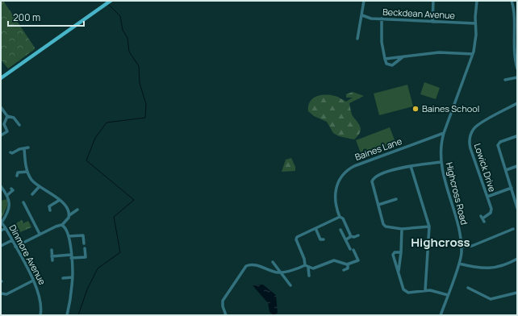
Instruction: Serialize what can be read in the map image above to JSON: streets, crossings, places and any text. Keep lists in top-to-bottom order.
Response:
{
  "streets": {
    "street": [
      "Beckdean Avenue",
      "Baines Lane",
      "Lowick Drive",
      "Highcross Road",
      "Dinmore Avenue"
    ]
  },
  "crossings": [
    ["Beckdean Avenue", "Highcross Road"],
    ["Baines Lane", "Highcross Road"]
  ],
  "districts": ["Highcross"],
  "places": ["Baines School"],
  "scale_bar": "200 m"
}
